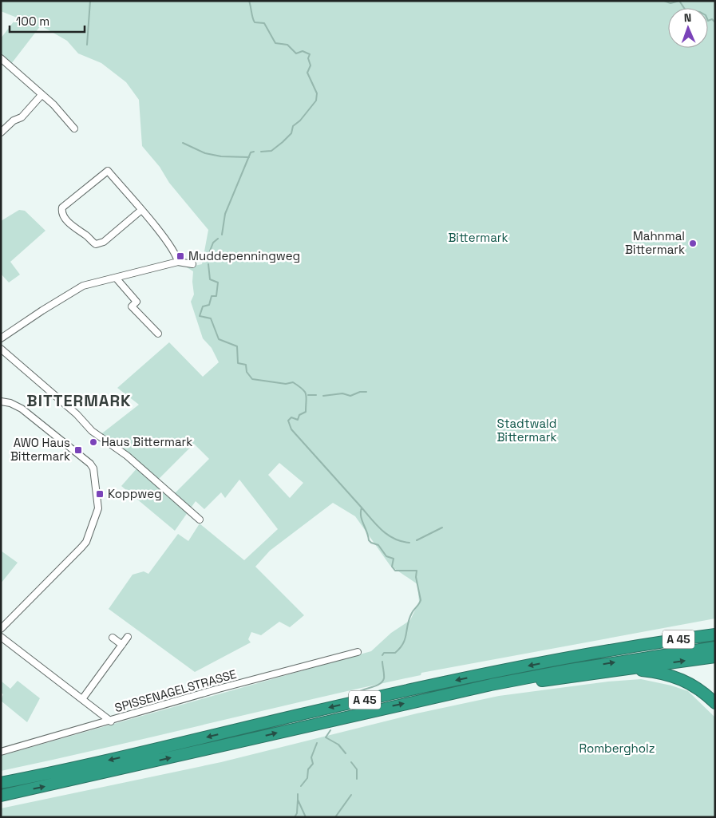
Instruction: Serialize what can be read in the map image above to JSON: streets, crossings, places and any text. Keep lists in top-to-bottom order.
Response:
{
  "streets": {
    "highway": ["A 45"],
    "street": ["SPISSENAGELSTRASSE"]
  },
  "districts": ["BITTERMARK"],
  "parks": ["Bittermark", "Stadtwald Bittermark", "Rombergholz"],
  "places": {
    "other": ["Mahnmal Bittermark", "Haus Bittermark"],
    "transit": ["Muddepenningweg", "AWO Haus Bittermark", "Koppweg"]
  },
  "scale_bar": "100 m",
  "north": "top"
}
